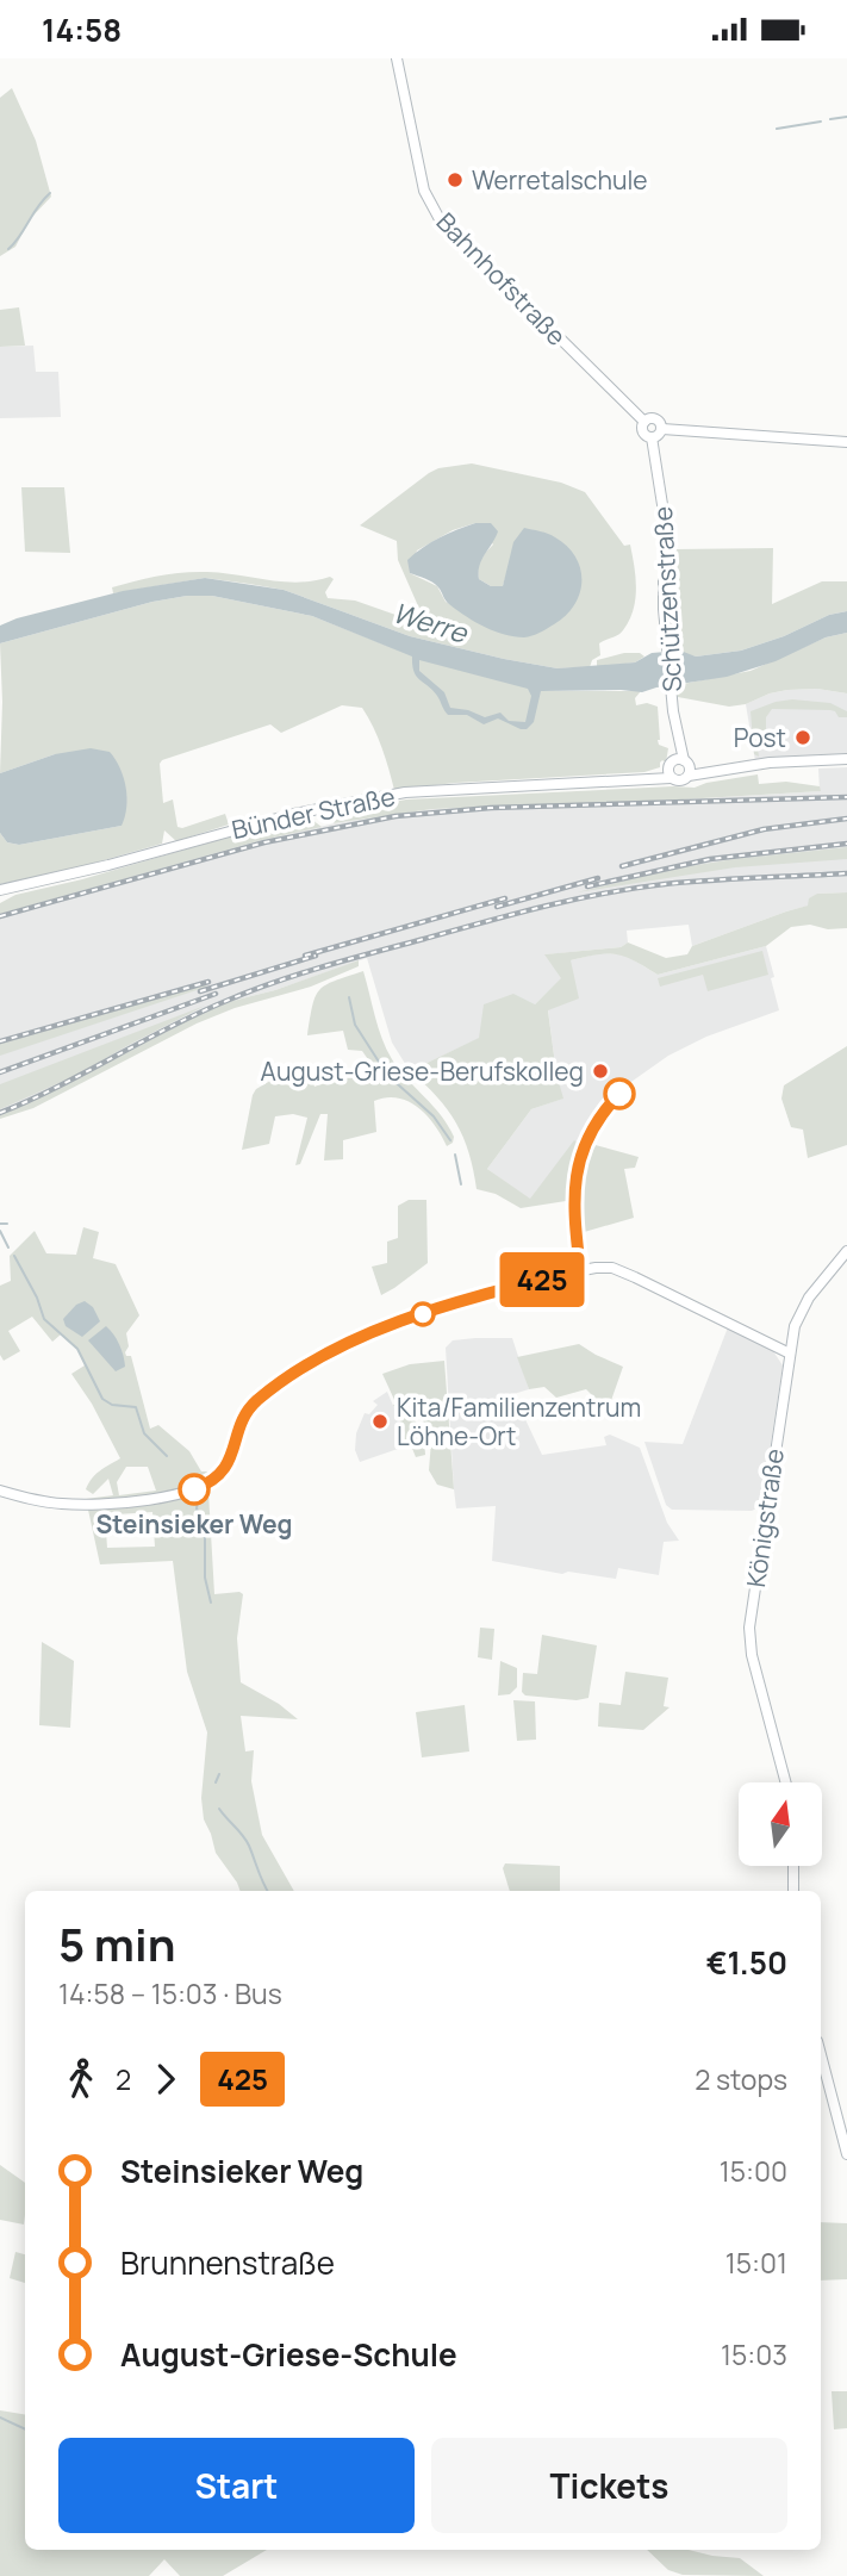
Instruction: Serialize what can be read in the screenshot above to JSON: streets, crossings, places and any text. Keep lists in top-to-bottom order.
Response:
{
  "streets": {
    "street": [
      "Bahnhofstraße",
      "Schützenstraße",
      "Bünder Straße",
      "Königstraße"
    ]
  },
  "crossings": [
    ["Bahnhofstraße", "Schützenstraße"],
    ["Schützenstraße", "Bünder Straße"]
  ],
  "water": ["Werre"],
  "places": [
    "Werretalschule",
    "Post",
    "August-Griese-Berufskolleg",
    "Kita/Familienzentrum Löhne-Ort",
    "Steinsieker Weg"
  ],
  "lines": ["bus line 425"],
  "north": "top",
  "page": {
    "status": "14:58",
    "on_map": "425",
    "heading": ["5 min", "14:58 – 15:03 · Bus", "€1.50"],
    "legs": ["2", "425", "2 stops"],
    "list": [
      {
        "name": "Steinsieker Weg",
        "value": "15:00"
      },
      {
        "name": "Brunnenstraße",
        "value": "15:01"
      },
      {
        "name": "August-Griese-Schule",
        "value": "15:03"
      }
    ],
    "buttons": ["Start", "Tickets"]
  }
}
